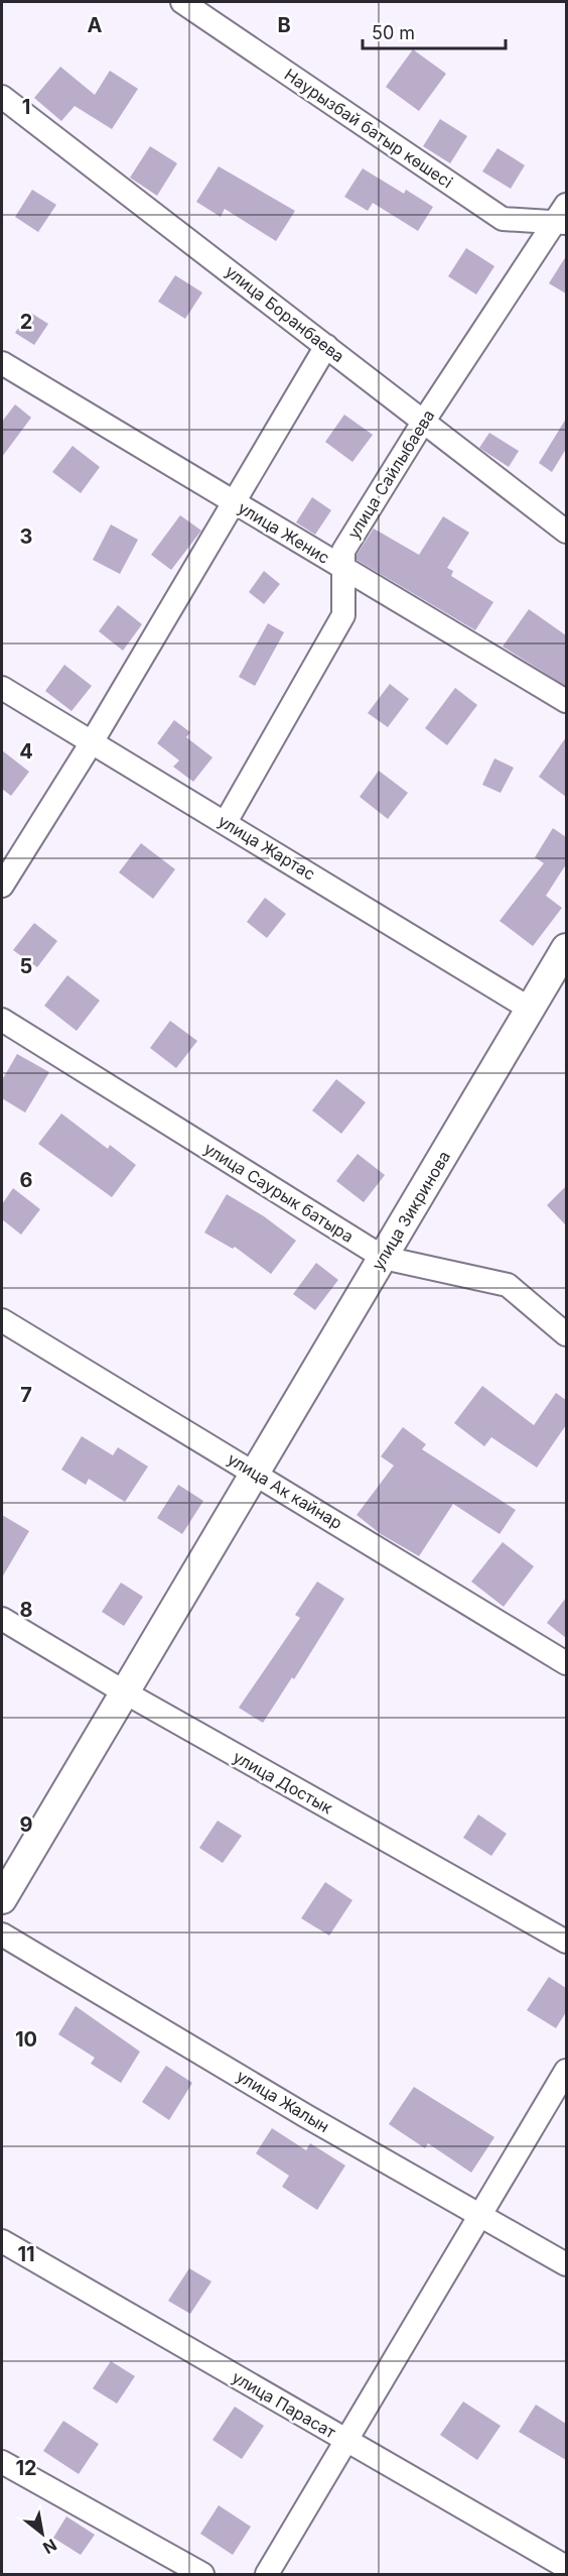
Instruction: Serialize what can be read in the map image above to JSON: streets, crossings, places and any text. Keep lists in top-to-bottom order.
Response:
{
  "streets": {
    "street": [
      "Наурызбай батыр көшесі",
      "улица Боранбаева",
      "улица Сайлыбаева",
      "улица Женис",
      "улица Жартас",
      "улица Саурык батыра",
      "улица Зикринова",
      "улица Ак кайнар",
      "улица Достык",
      "улица Жалын",
      "улица Парасат"
    ]
  },
  "crossings": [
    ["Наурызбай батыр көшесі", "улица Сайлыбаева"],
    ["улица Боранбаева", "улица Сайлыбаева"],
    ["улица Сайлыбаева", "улица Женис"],
    ["улица Сайлыбаева", "улица Жартас"],
    ["улица Жартас", "улица Зикринова"],
    ["улица Саурык батыра", "улица Зикринова"],
    ["улица Зикринова", "улица Ак кайнар"],
    ["улица Зикринова", "улица Достык"]
  ],
  "scale_bar": "50 m",
  "north": "bottom right",
  "grid": {
    "columns": ["A", "B"],
    "rows": [
      "1",
      "2",
      "3",
      "4",
      "5",
      "6",
      "7",
      "8",
      "9",
      "10",
      "11",
      "12"
    ]
  }
}
